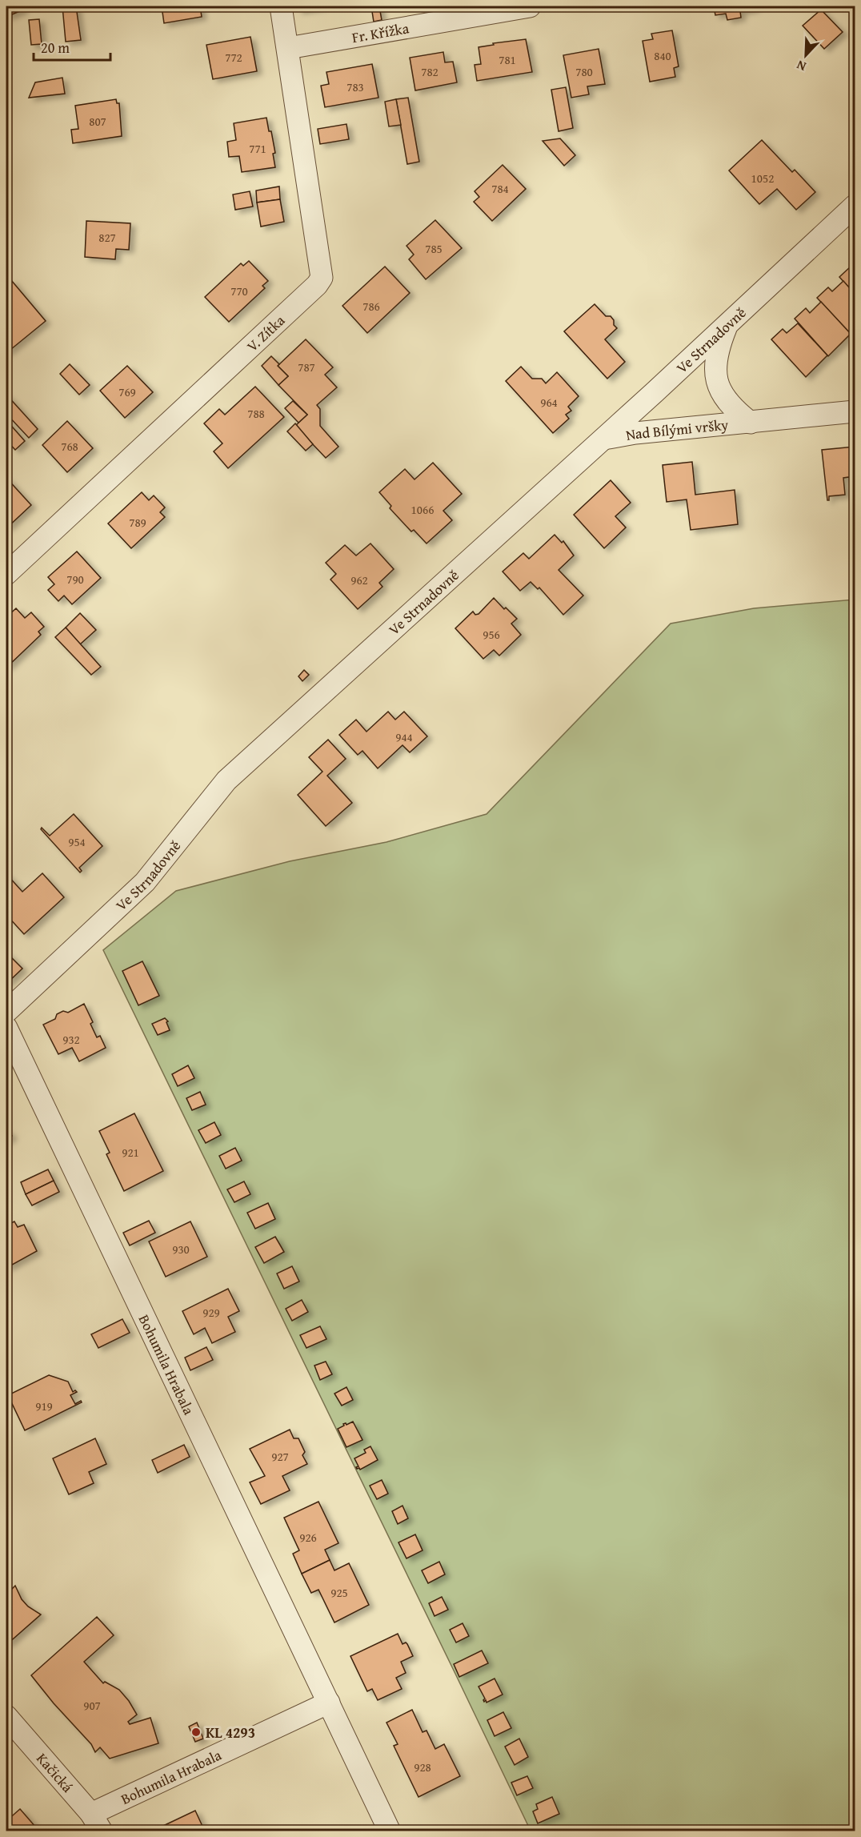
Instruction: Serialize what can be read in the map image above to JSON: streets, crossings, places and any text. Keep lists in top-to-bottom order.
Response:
{
  "streets": {
    "street": [
      "Fr. Křížka",
      "V. Zítka",
      "Ve Strnadovně",
      "Nad Bílými vršky",
      "Bohumila Hrabala",
      "Kačická"
    ]
  },
  "crossings": [
    ["Fr. Křížka", "V. Zítka"],
    ["Ve Strnadovně", "Nad Bílými vršky"],
    ["Bohumila Hrabala", "Kačická"]
  ],
  "places": ["KL 4293"],
  "house_numbers": [
    "840",
    "772",
    "781",
    "782",
    "780",
    "783",
    "807",
    "771",
    "1052",
    "784",
    "827",
    "785",
    "770",
    "786",
    "787",
    "769",
    "964",
    "788",
    "768",
    "1066",
    "789",
    "790",
    "962",
    "956",
    "944",
    "954",
    "932",
    "921",
    "930",
    "929",
    "919",
    "927",
    "926",
    "925",
    "907",
    "928"
  ],
  "scale_bar": "20 m",
  "north": "bottom left"
}
